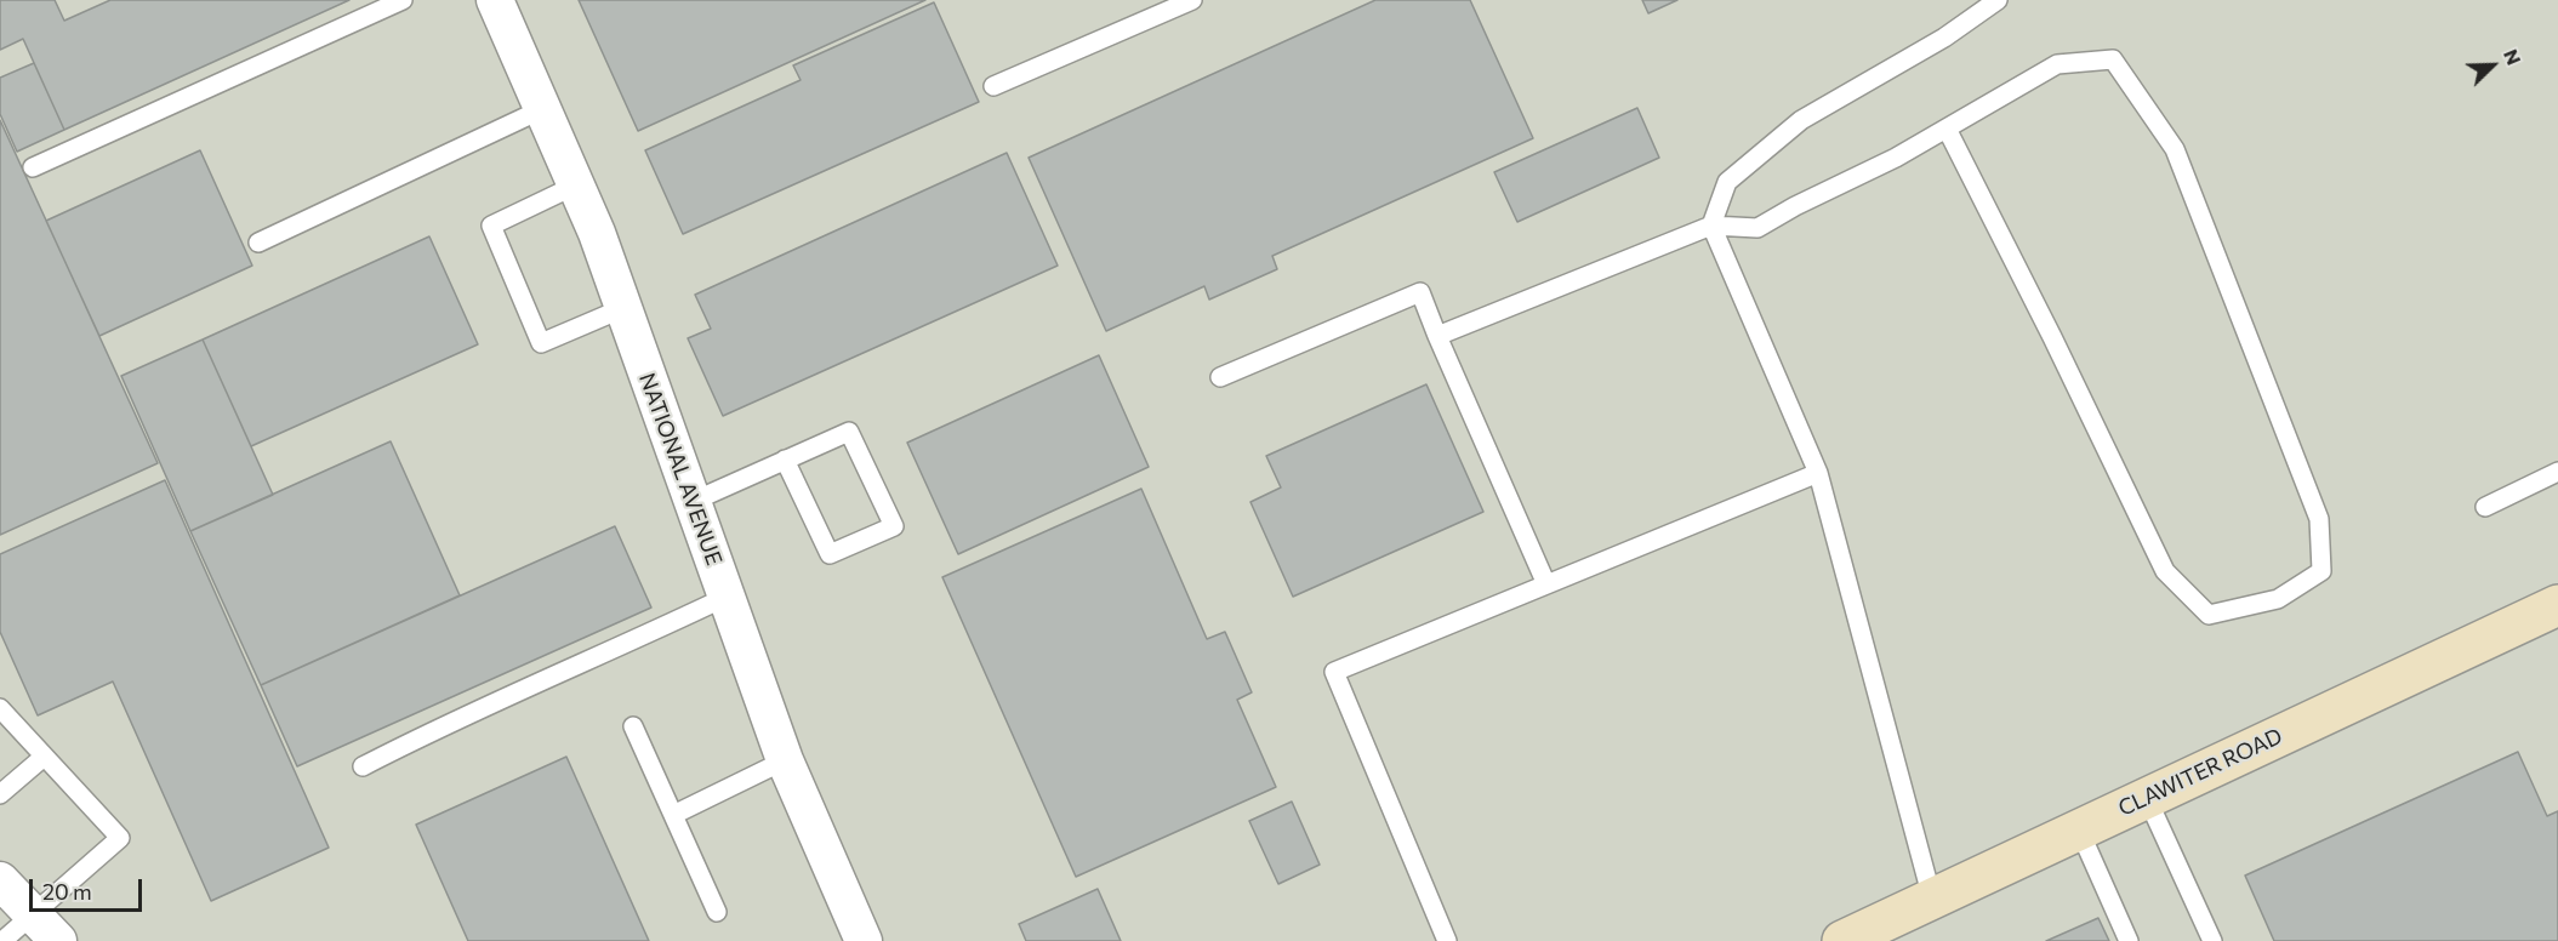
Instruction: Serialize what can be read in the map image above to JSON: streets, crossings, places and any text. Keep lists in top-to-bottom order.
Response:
{
  "streets": {
    "main road": ["CLAWITER ROAD"],
    "street": ["NATIONAL AVENUE"]
  },
  "scale_bar": "20 m",
  "north": "top right"
}
